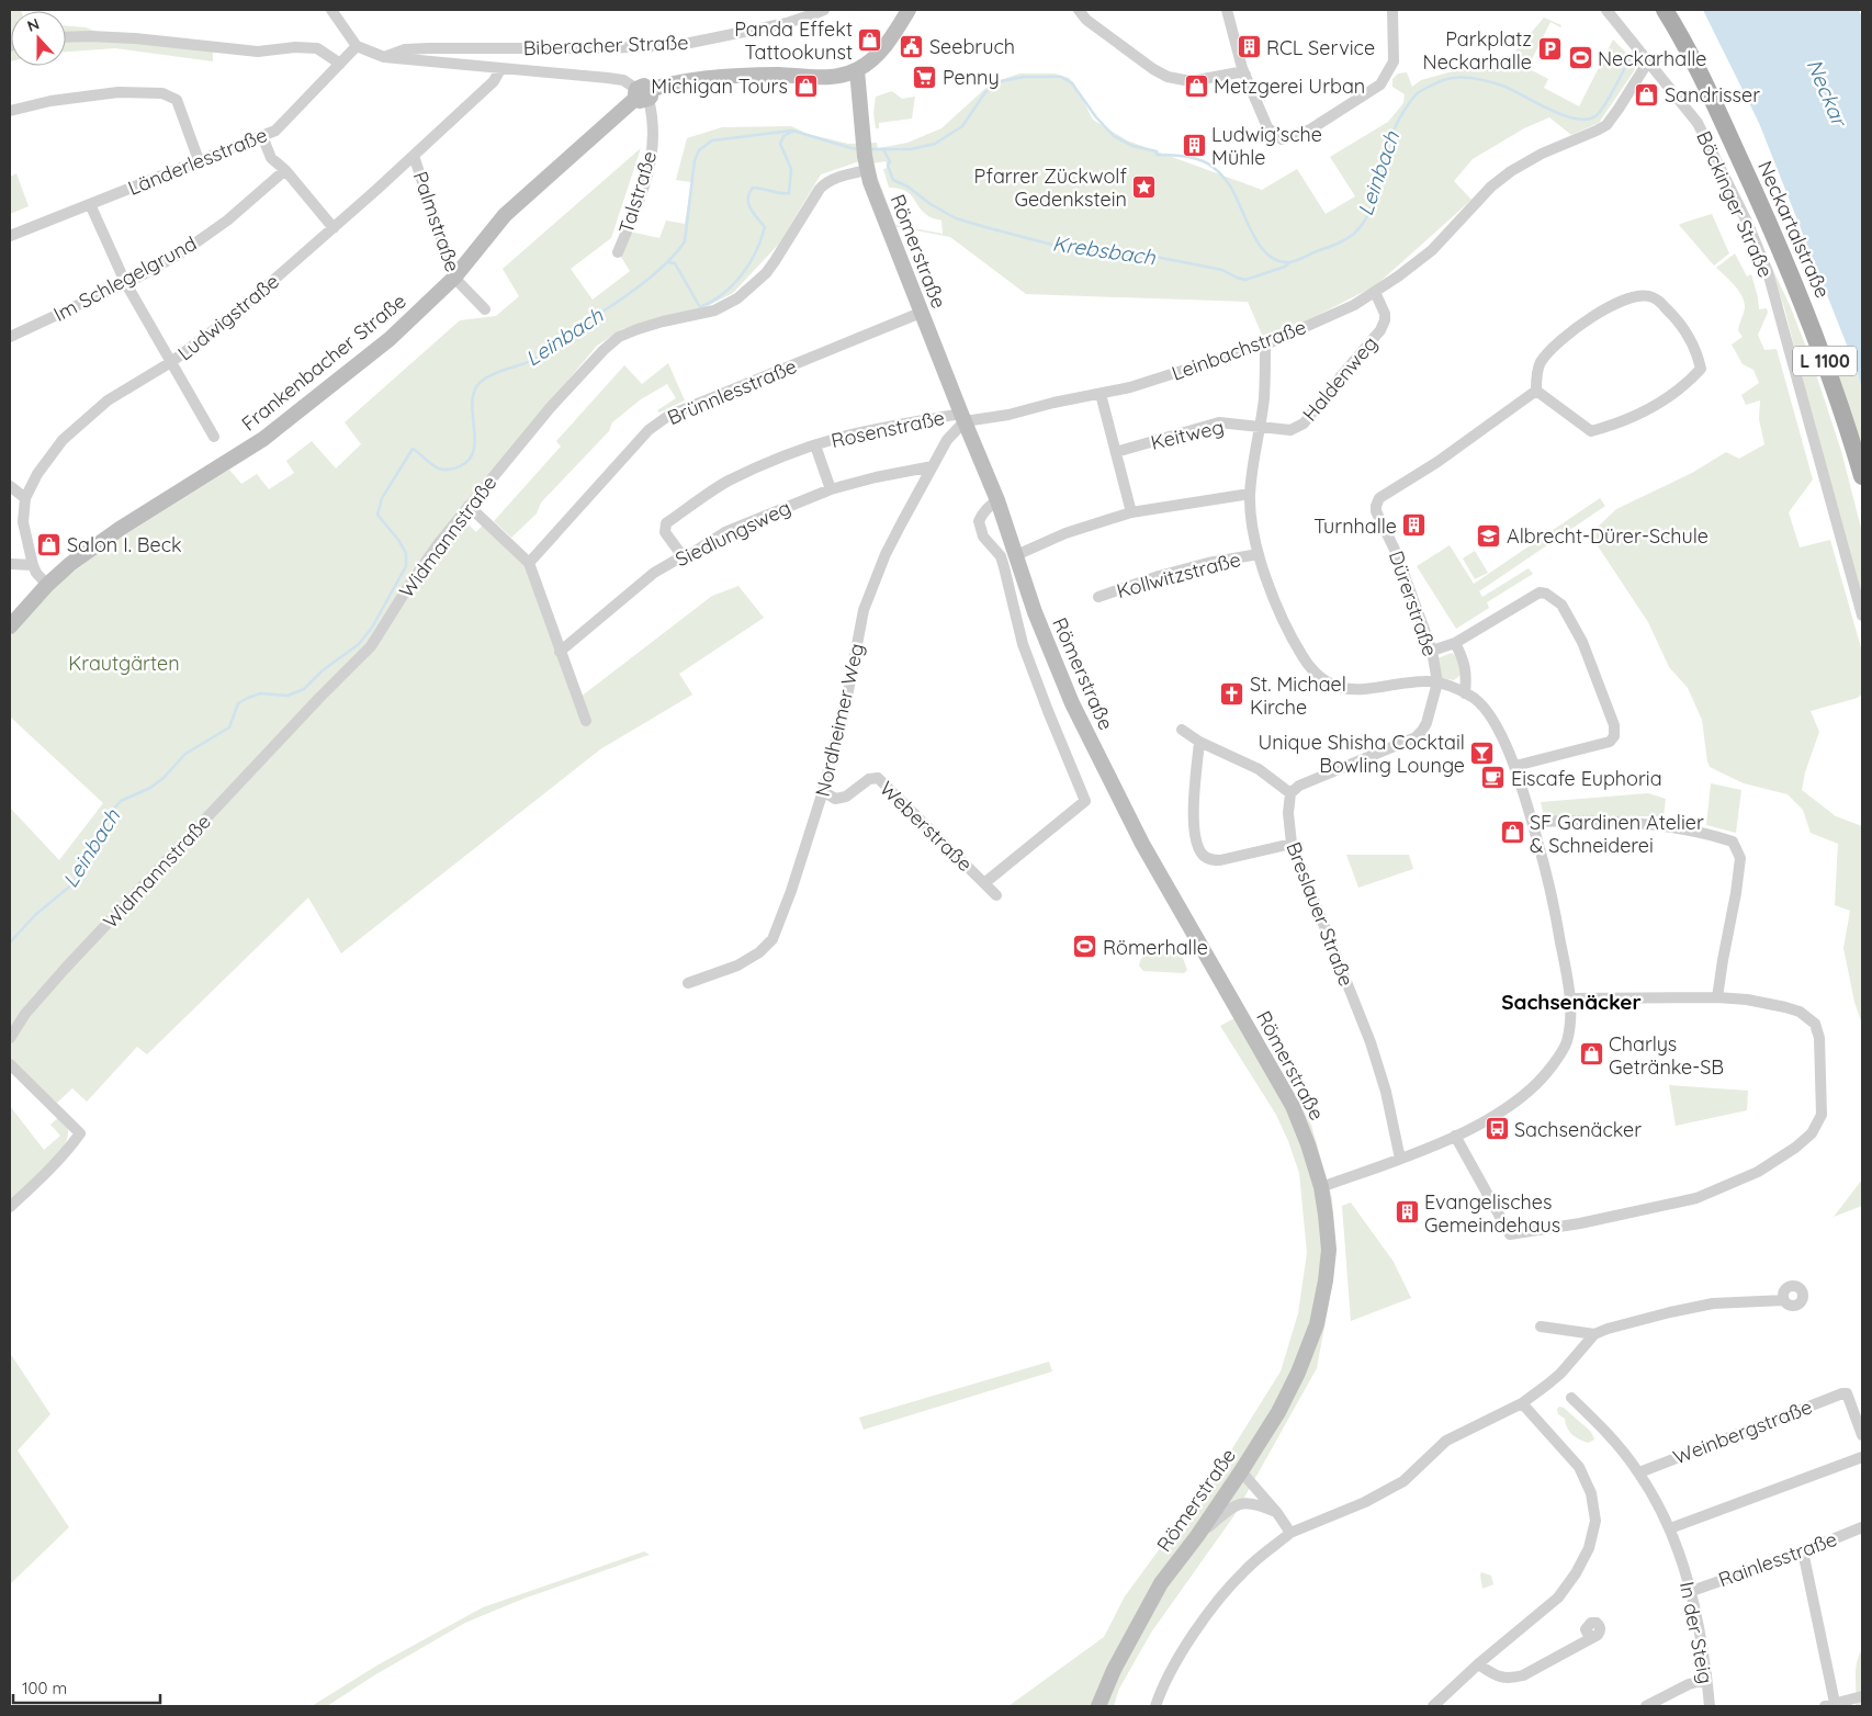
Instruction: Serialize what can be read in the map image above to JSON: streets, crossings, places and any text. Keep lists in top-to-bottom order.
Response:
{
  "streets": {
    "main road": [
      "Neckartalstraße",
      "Römerstraße",
      "L 1100",
      "Frankenbacher Straße"
    ],
    "street": [
      "Biberacher Straße",
      "Länderlesstraße",
      "Talstraße",
      "Böckinger Straße",
      "Palmstraße",
      "Im Schlegelgrund",
      "Ludwigstraße",
      "Leinbachstraße",
      "Haldenweg",
      "Brünnlesstraße",
      "Rosenstraße",
      "Keitweg",
      "Siedlungsweg",
      "Widmannstraße",
      "Kollwitzstraße",
      "Dürerstraße",
      "Nordheimer Weg",
      "Weberstraße",
      "Breslauer Straße",
      "Weinbergstraße",
      "Rainlesstraße",
      "In der Steig"
    ]
  },
  "crossings": [
    ["Talstraße", "Frankenbacher Straße"],
    ["Böckinger Straße", "Leinbachstraße"],
    ["Palmstraße", "Ludwigstraße"],
    ["Palmstraße", "Frankenbacher Straße"],
    ["Römerstraße", "Leinbachstraße"],
    ["Römerstraße", "Frankenbacher Straße"],
    ["Römerstraße", "Brünnlesstraße"],
    ["Römerstraße", "Rosenstraße"],
    ["Römerstraße", "Widmannstraße"],
    ["Römerstraße", "Nordheimer Weg"],
    ["Römerstraße", "Weberstraße"],
    ["Ludwigstraße", "Frankenbacher Straße"],
    ["Leinbachstraße", "Haldenweg"],
    ["Leinbachstraße", "Rosenstraße"],
    ["Leinbachstraße", "Nordheimer Weg"],
    ["Haldenweg", "Keitweg"],
    ["Rosenstraße", "Siedlungsweg"],
    ["Rosenstraße", "Nordheimer Weg"],
    ["Siedlungsweg", "Nordheimer Weg"],
    ["Nordheimer Weg", "Weberstraße"],
    ["Weinbergstraße", "In der Steig"],
    ["Rainlesstraße", "In der Steig"]
  ],
  "districts": ["Sachsenäcker"],
  "water": ["Neckar", "Leinbach", "Krebsbach"],
  "parks": ["Krautgärten"],
  "places": {
    "shop": [
      "Panda Effekt Tattookunst",
      "Michigan Tours",
      "Metzgerei Urban",
      "Sandrisser",
      "Salon I. Beck",
      "SF Gardinen Atelier & Schneiderei",
      "Charlys Getränke-SB"
    ],
    "public building": ["Seebruch"],
    "building": [
      "RCL Service",
      "Ludwig’sche Mühle",
      "Turnhalle",
      "Evangelisches Gemeindehaus"
    ],
    "parking": ["Parkplatz Neckarhalle"],
    "sports": ["Neckarhalle", "Römerhalle"],
    "supermarket": ["Penny"],
    "place": ["Pfarrer Zückwolf Gedenkstein"],
    "school or university": ["Albrecht-Dürer-Schule"],
    "church": ["St. Michael Kirche"],
    "bar": ["Unique Shisha Cocktail Bowling Lounge"],
    "cafe": ["Eiscafe Euphoria"],
    "bus stop": ["Sachsenäcker"]
  },
  "scale_bar": "100 m",
  "north": "top"
}
